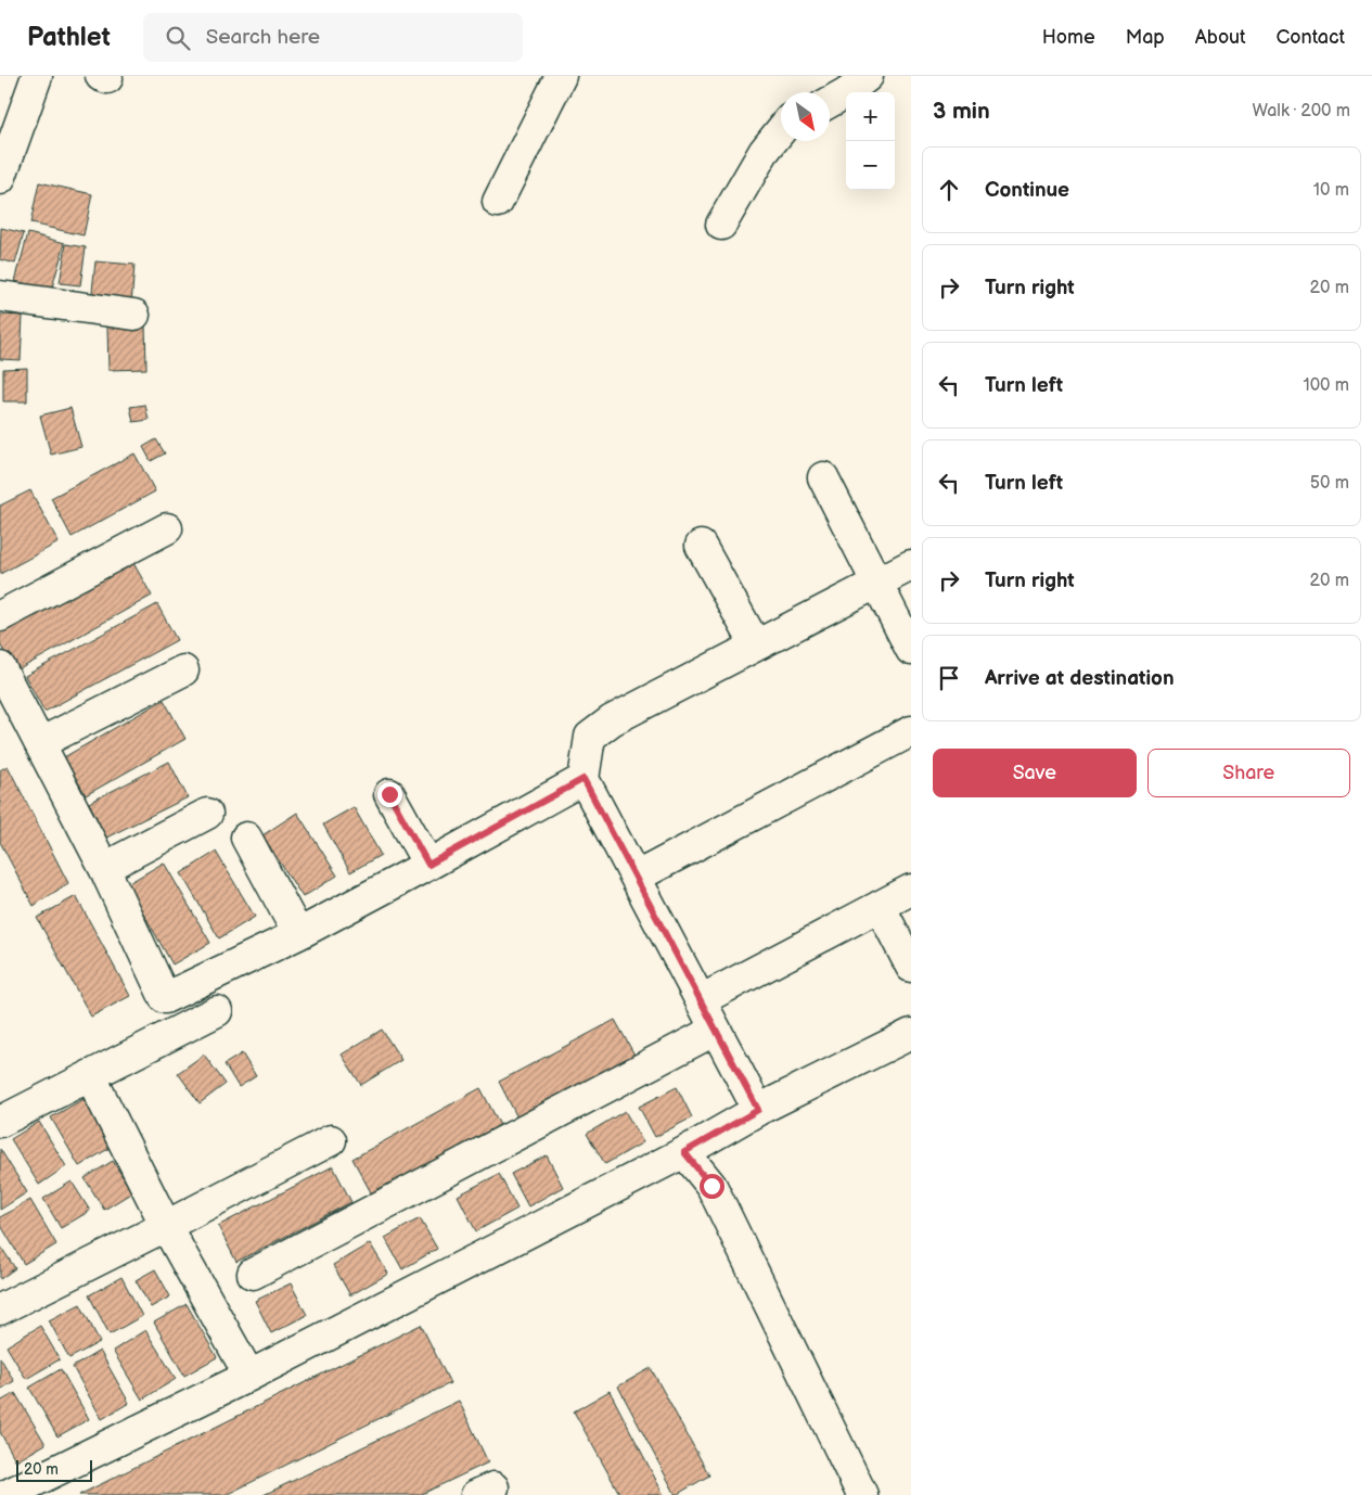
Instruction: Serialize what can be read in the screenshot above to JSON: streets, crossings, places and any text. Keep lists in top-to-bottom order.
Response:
{
  "scale_bar": "20 m",
  "north": "bottom right",
  "page": {
    "header": "Pathlet",
    "search": "Search here",
    "nav": [
      "Home",
      "Map",
      "About",
      "Contact"
    ],
    "heading": ["3 min", "Walk · 200 m"],
    "map_buttons": ["+", "−"],
    "list": [
      ["Continue", "10 m"],
      ["Turn right", "20 m"],
      ["Turn left", "100 m"],
      ["Turn left", "50 m"],
      ["Turn right", "20 m"],
      "Arrive at destination"
    ],
    "buttons": ["Save", "Share"],
    "scale": "20 m"
  }
}
